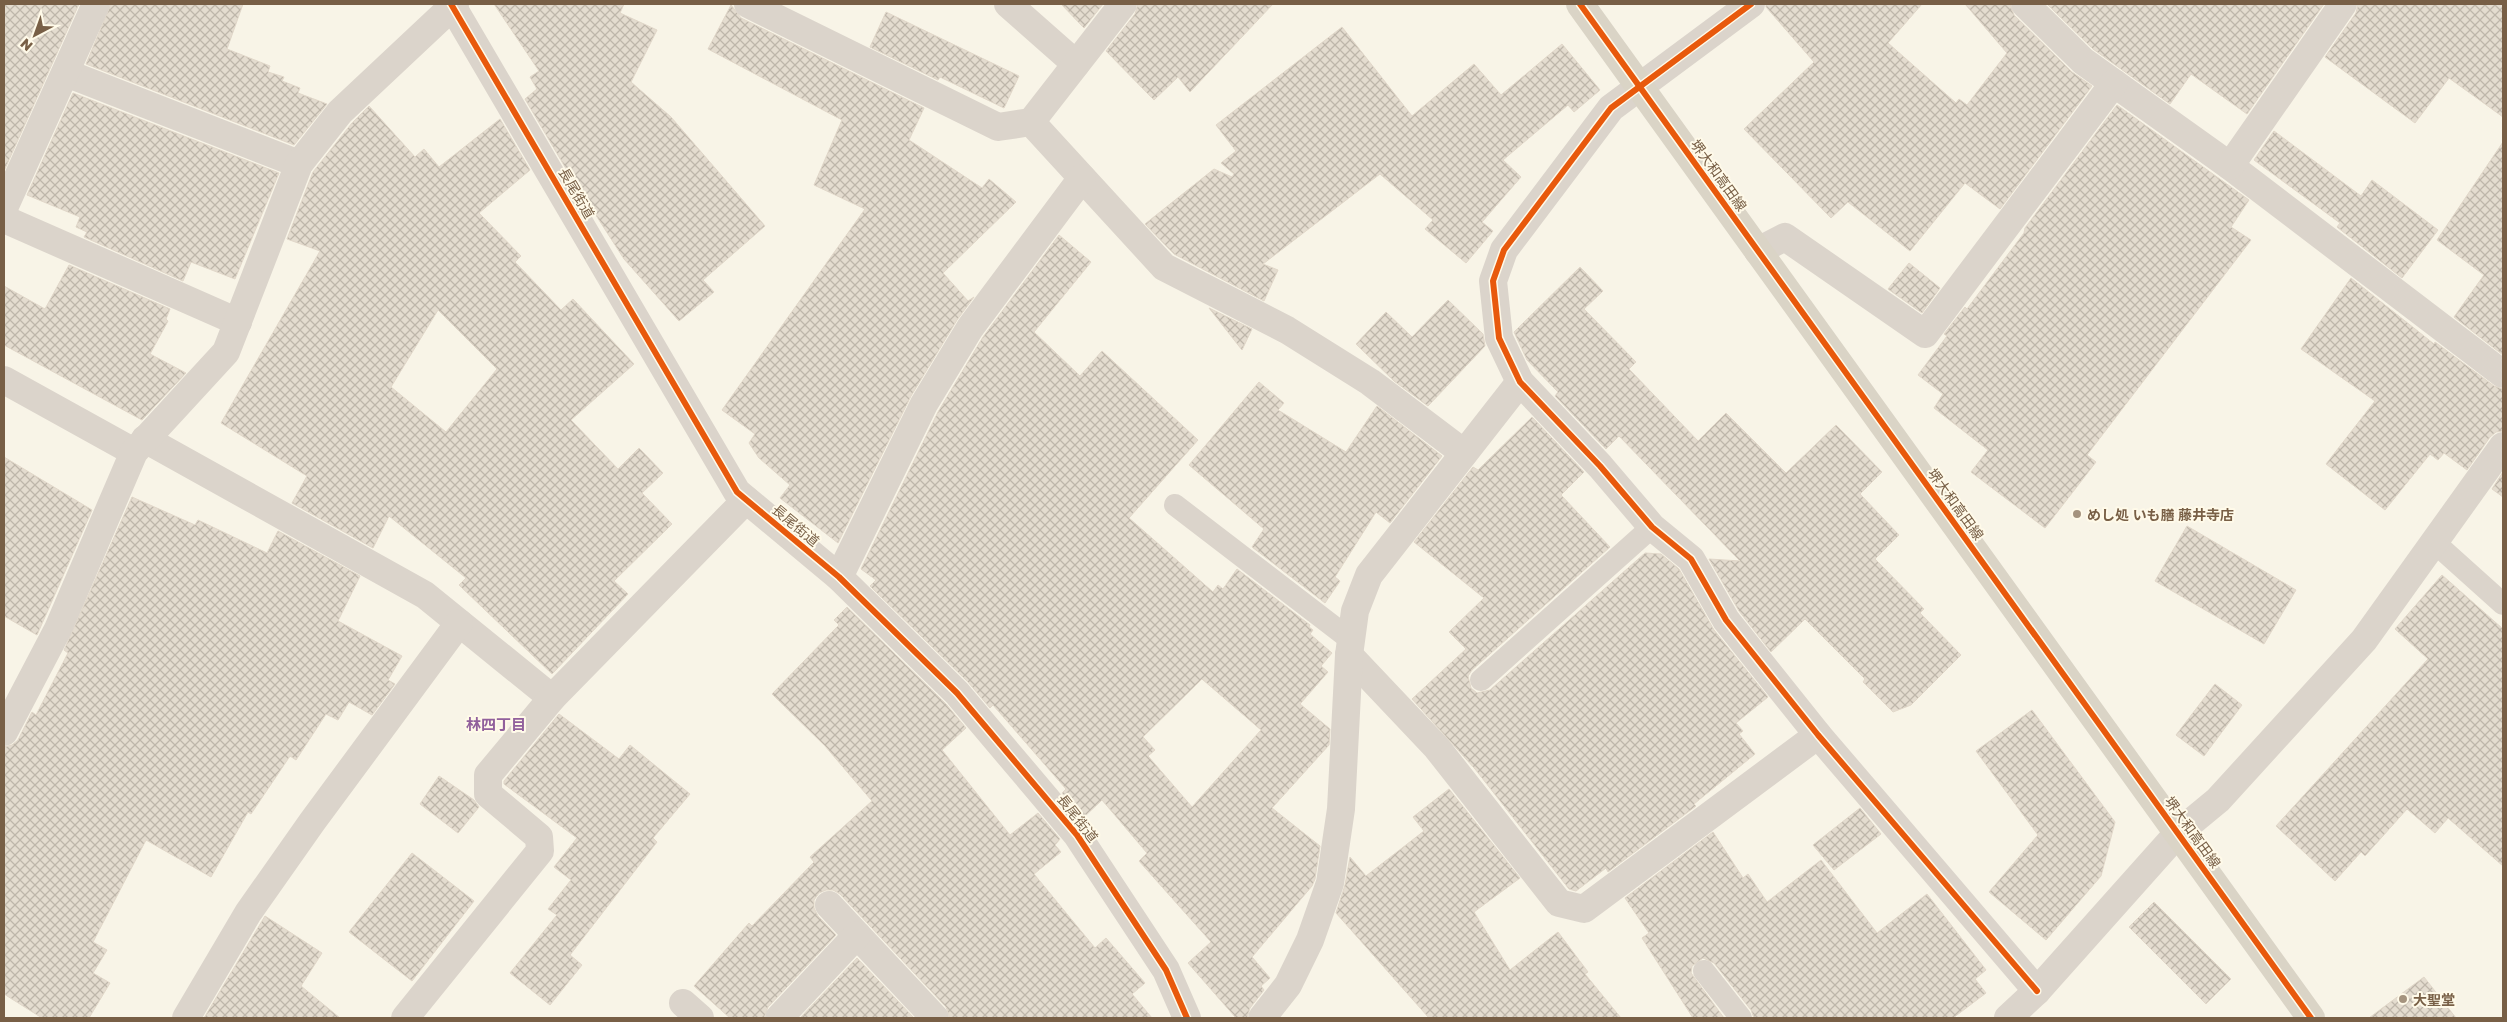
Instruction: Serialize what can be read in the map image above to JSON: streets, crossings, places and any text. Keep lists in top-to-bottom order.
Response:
{
  "streets": {
    "main road": ["堺大和高田線"],
    "street": ["長尾街道"]
  },
  "districts": ["林四丁目"],
  "places": ["めし処 いも膳 藤井寺店", "大聖堂"],
  "north": "bottom left"
}
